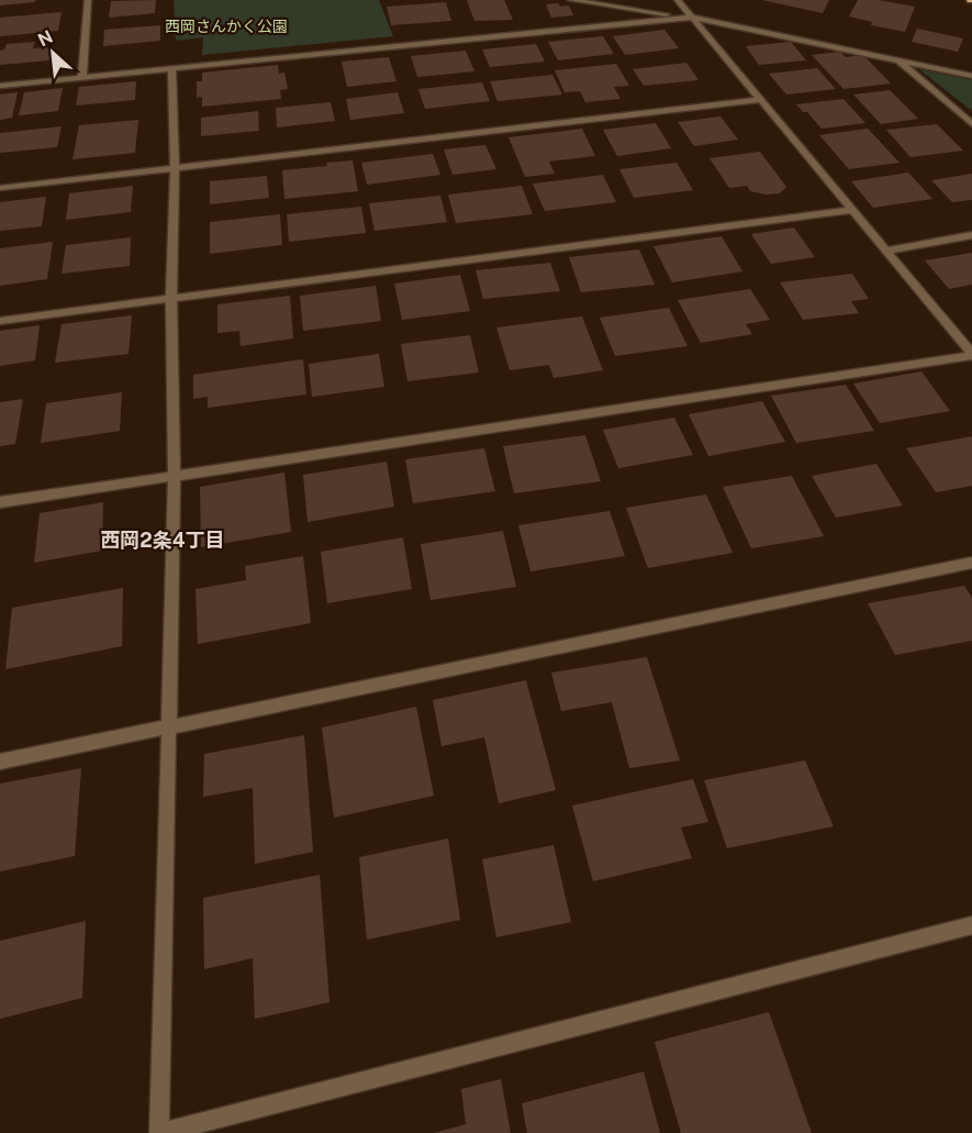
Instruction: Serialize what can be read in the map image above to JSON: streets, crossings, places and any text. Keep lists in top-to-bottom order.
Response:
{
  "districts": ["西岡2条4丁目"],
  "parks": ["西岡さんかく公園"],
  "north": "top left"
}
